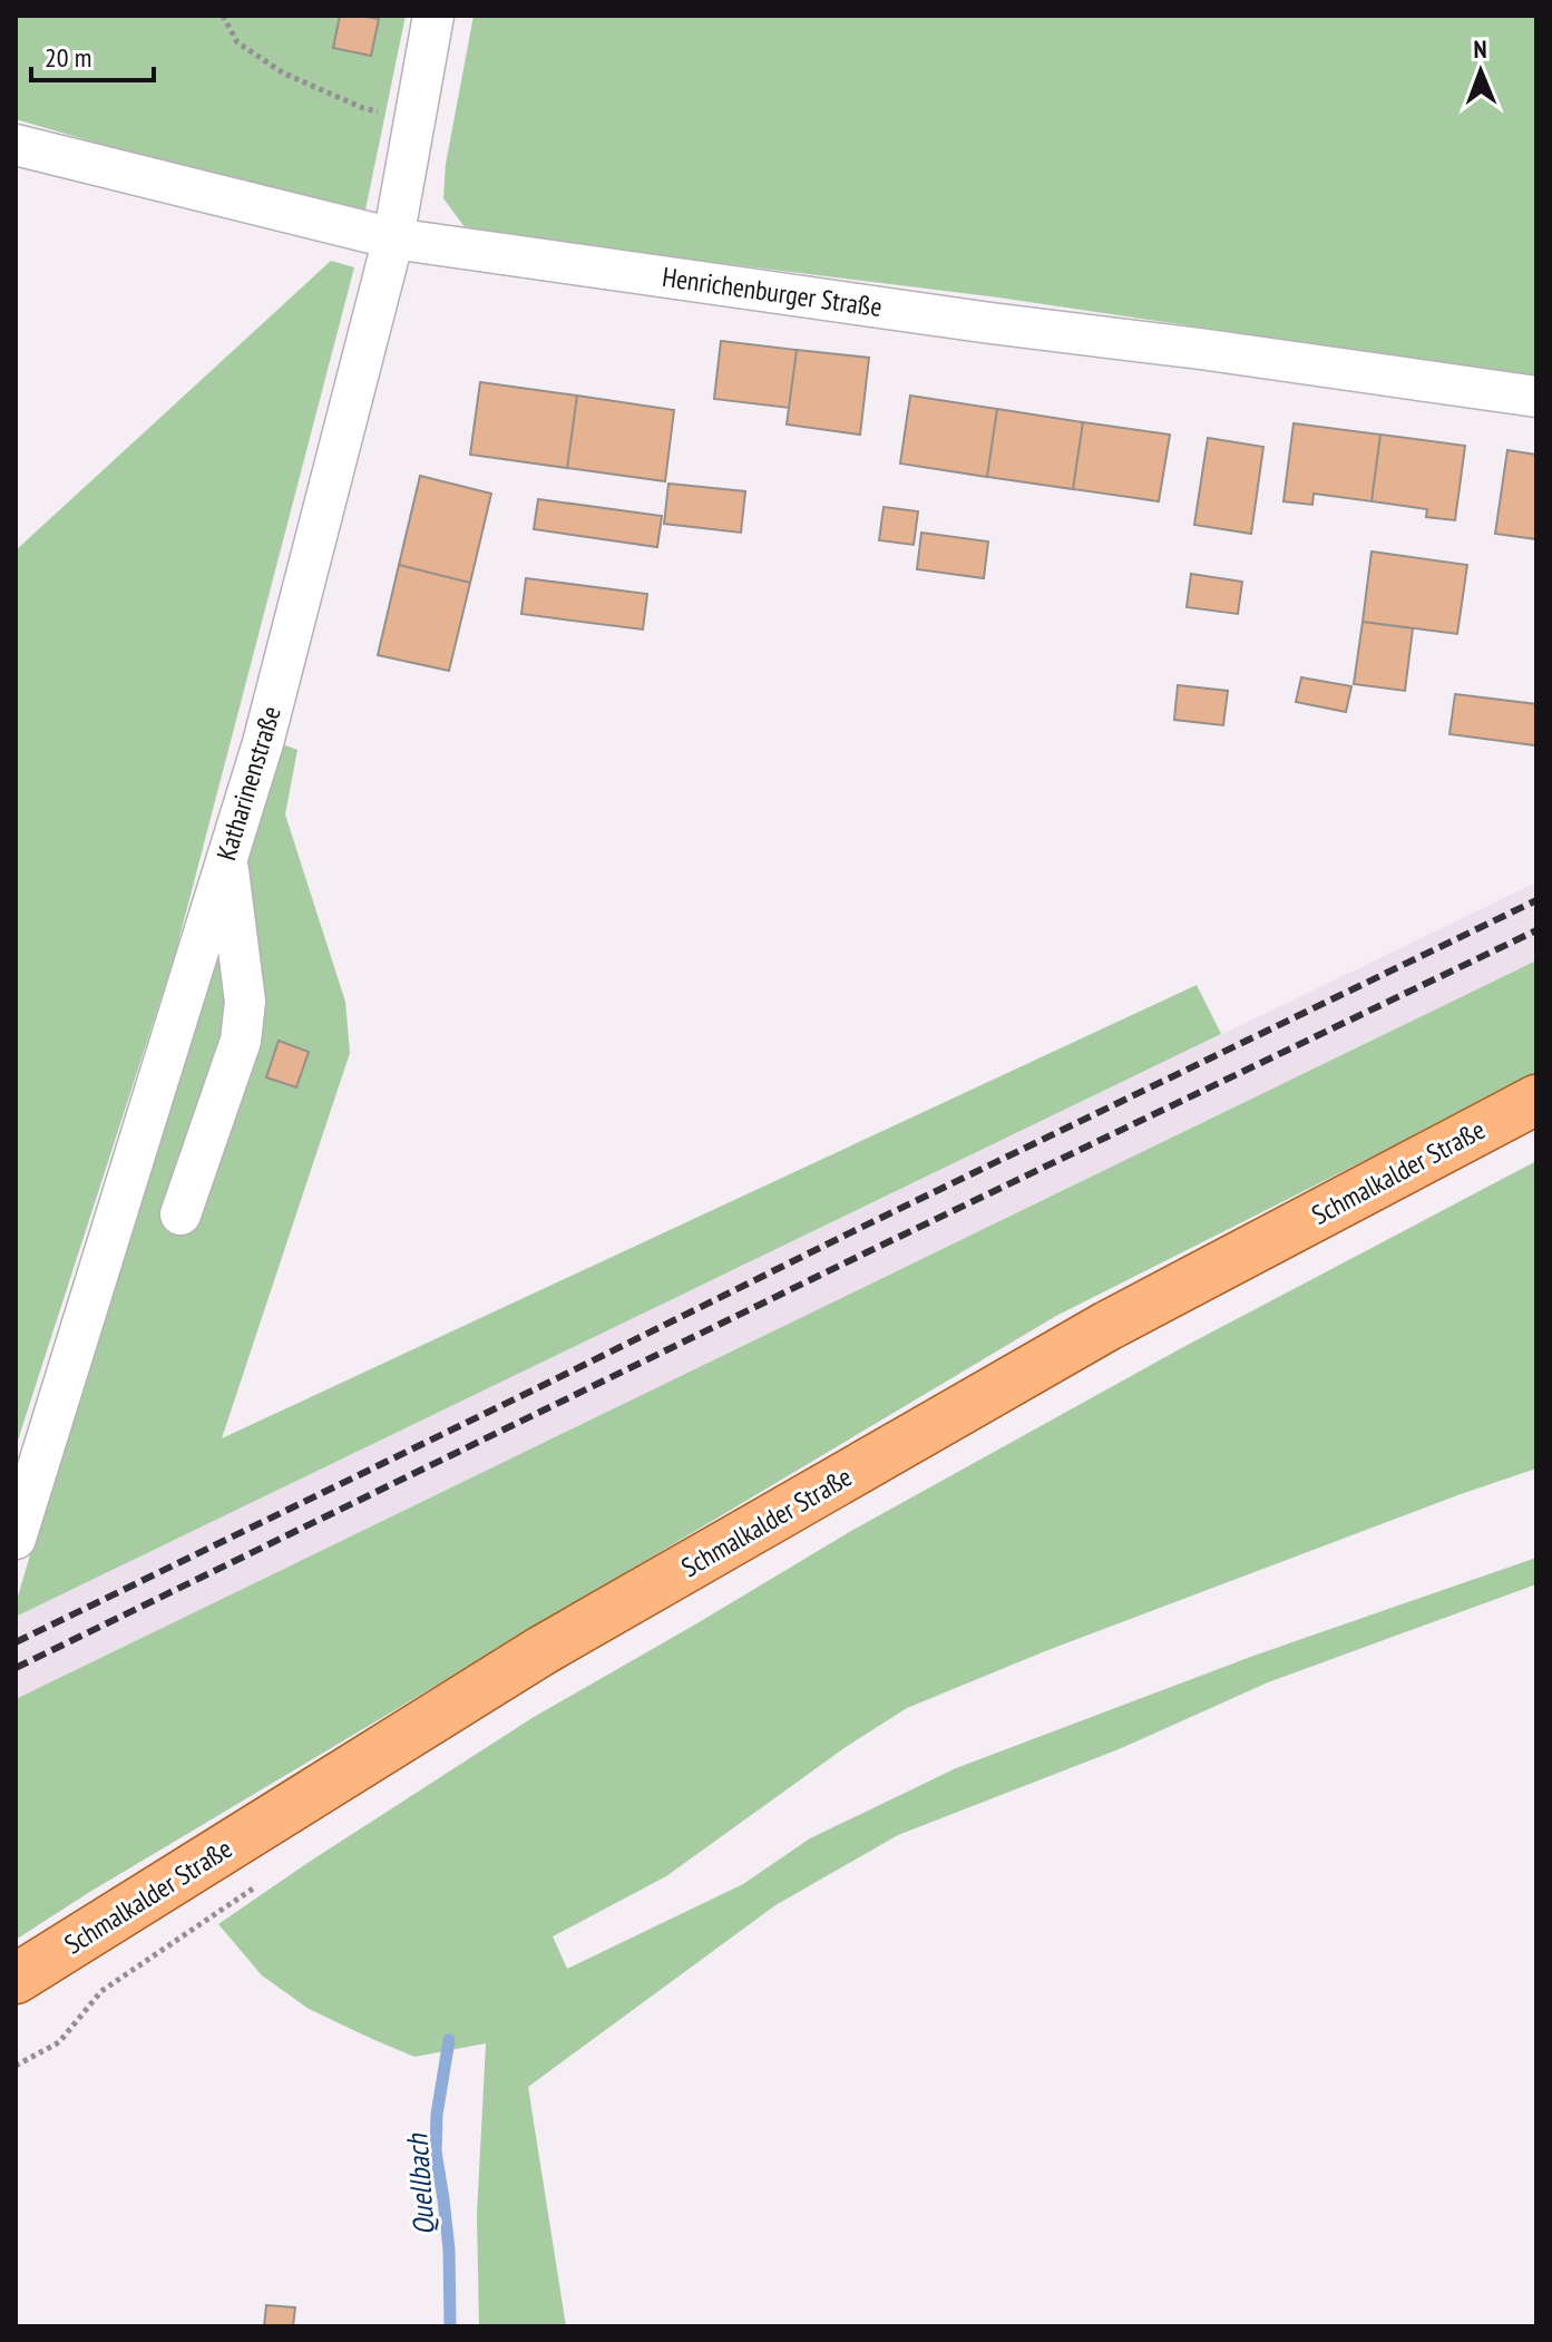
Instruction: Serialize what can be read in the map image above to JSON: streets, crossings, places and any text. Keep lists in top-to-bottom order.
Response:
{
  "streets": {
    "main road": ["Schmalkalder Straße"],
    "street": ["Henrichenburger Straße", "Katharinenstraße"]
  },
  "crossings": [
    ["Henrichenburger Straße", "Katharinenstraße"]
  ],
  "water": ["Quellbach"],
  "scale_bar": "20 m",
  "north": "top"
}
